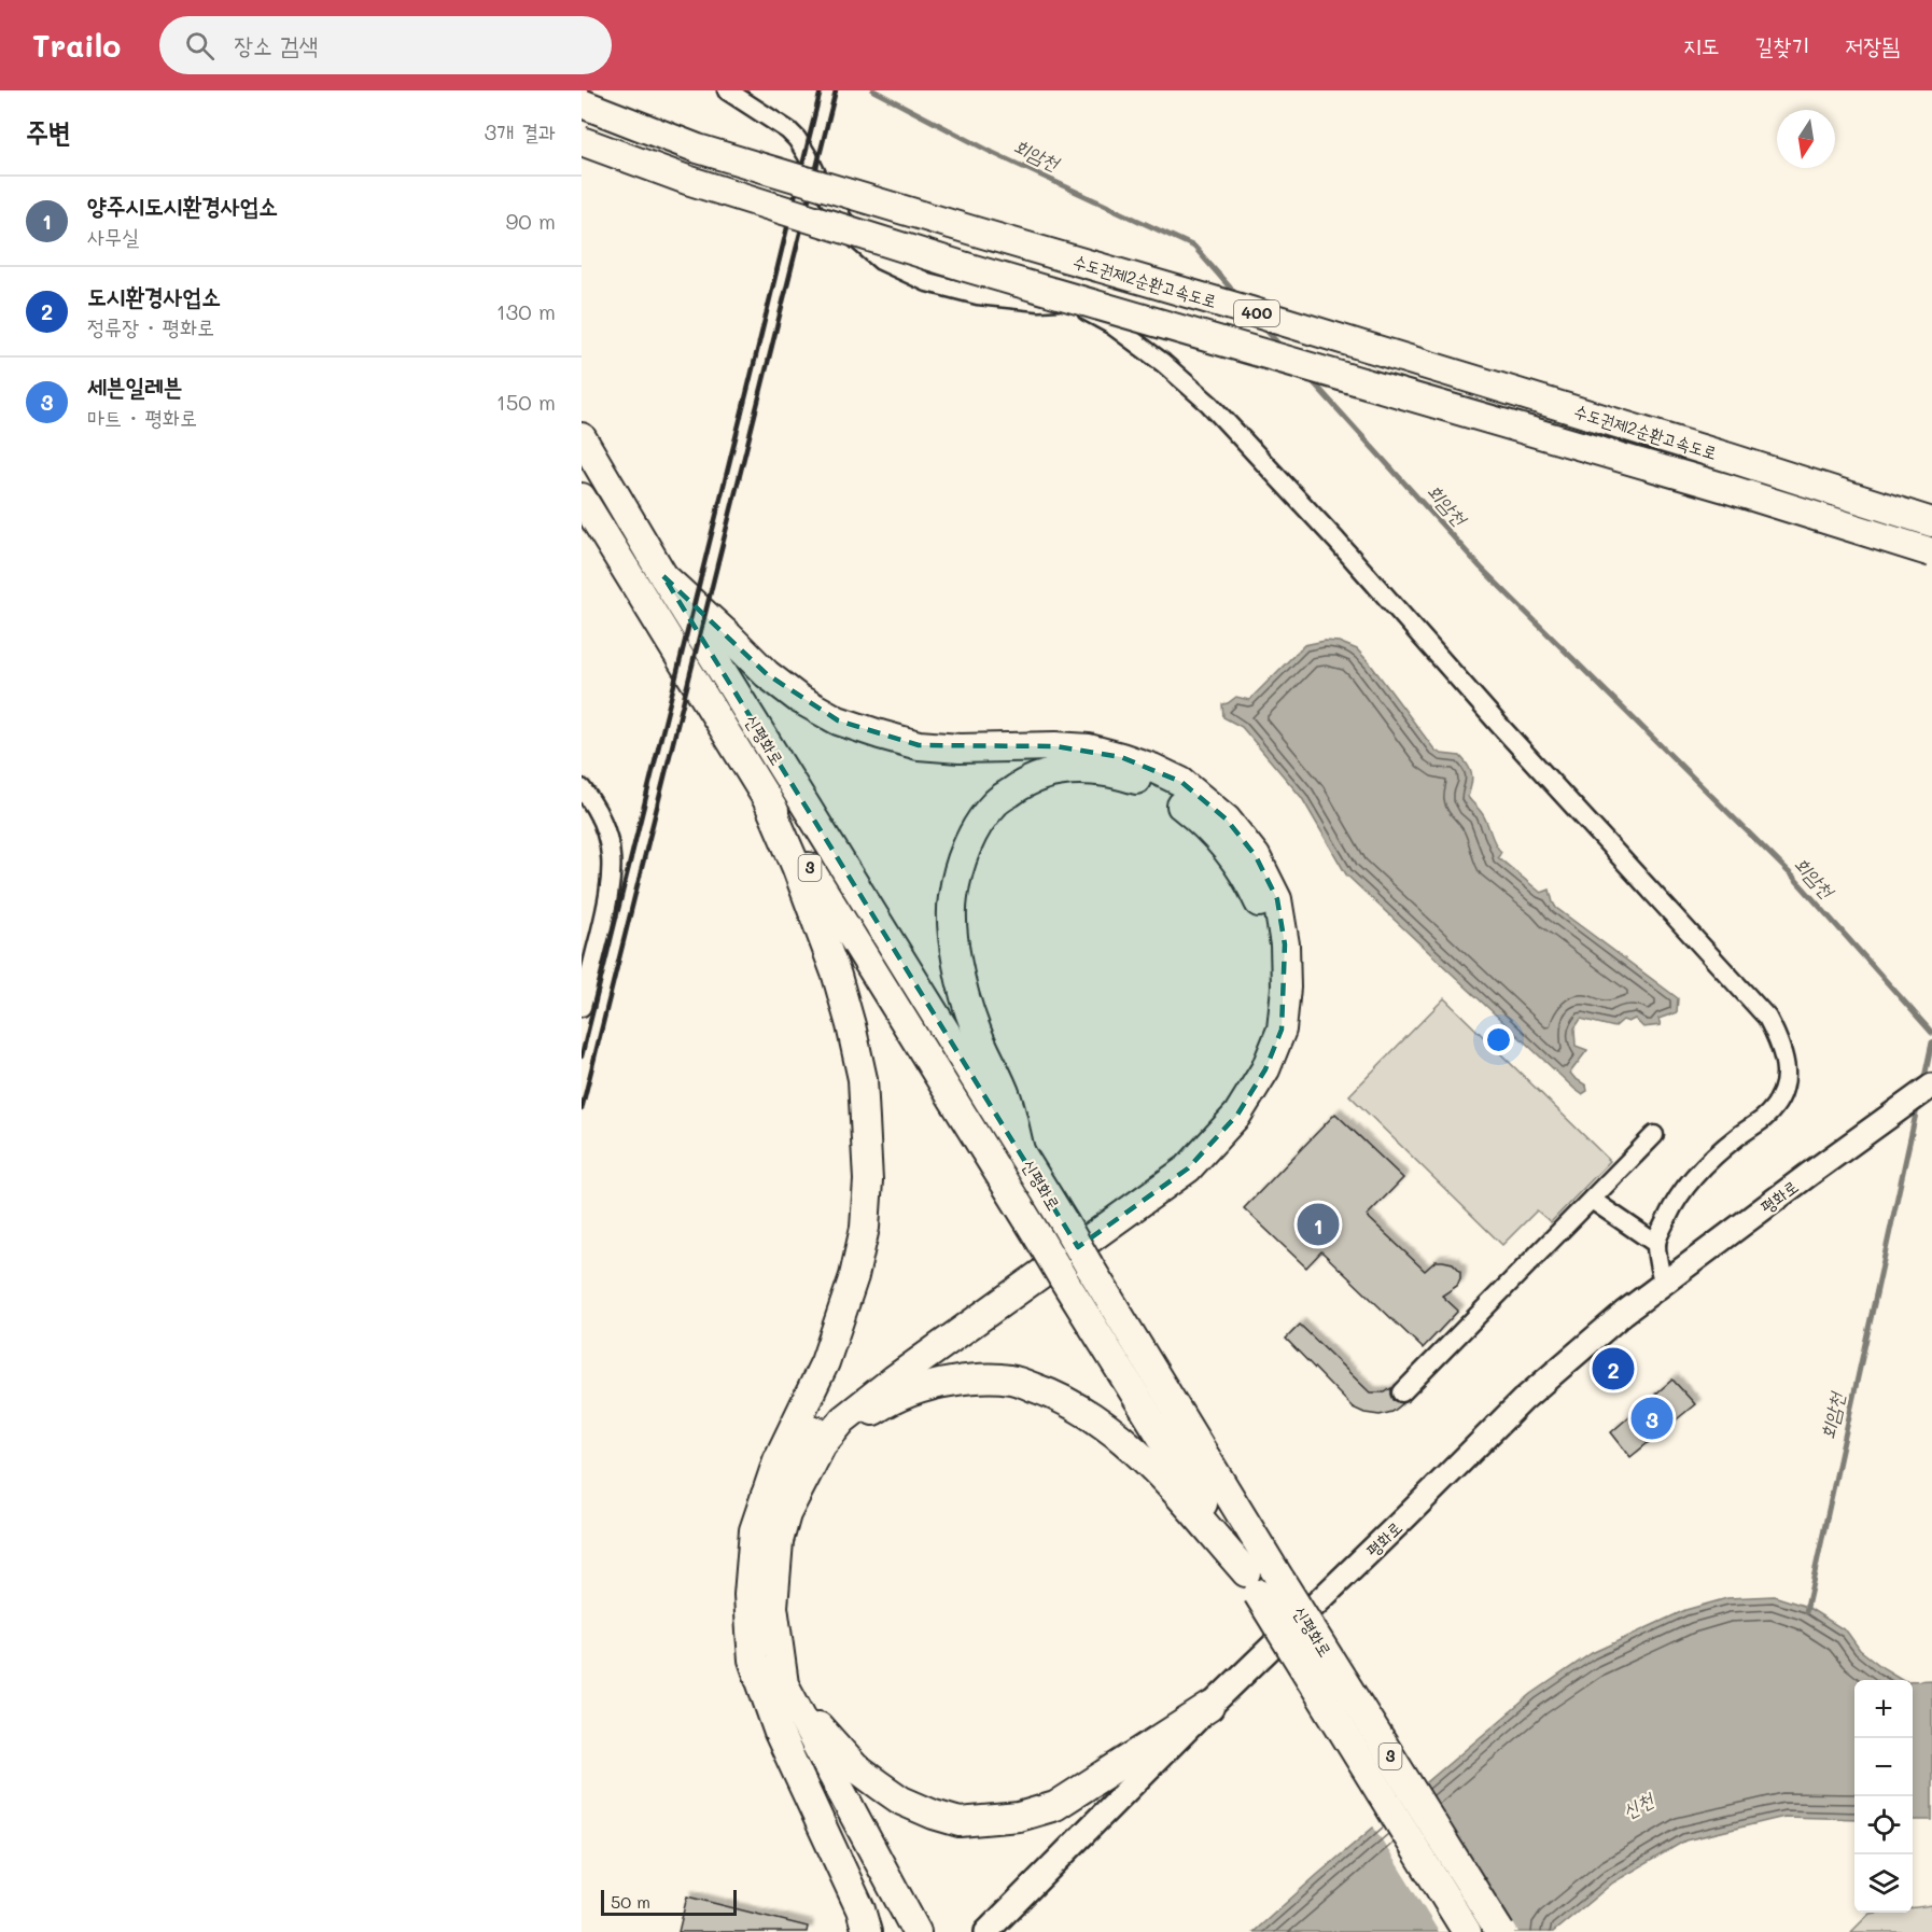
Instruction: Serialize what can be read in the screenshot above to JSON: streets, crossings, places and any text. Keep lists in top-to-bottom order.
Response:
{
  "streets": {
    "highway": [
      "수도권제2순환고속도로",
      "400",
      "신평화로",
      "3"
    ],
    "main road": ["평화로"]
  },
  "water": ["회암천", "신천"],
  "scale_bar": "50 m",
  "north": "bottom",
  "page": {
    "header": "Trailo",
    "search": "장소 검색",
    "nav": ["지도", "길찾기", "저장됨"],
    "heading": ["주변", "3개 결과"],
    "list": [
      {
        "mark": "1",
        "name": "양주시도시환경사업소",
        "note": "사무실",
        "value": "90 m"
      },
      {
        "mark": "2",
        "name": "도시환경사업소",
        "note": "정류장 · 평화로",
        "value": "130 m"
      },
      {
        "mark": "3",
        "name": "세븐일레븐",
        "note": "마트 · 평화로",
        "value": "150 m"
      }
    ],
    "pins": ["1", "2", "3"],
    "map_buttons": ["+", "−"],
    "scale": "50 m"
  }
}
